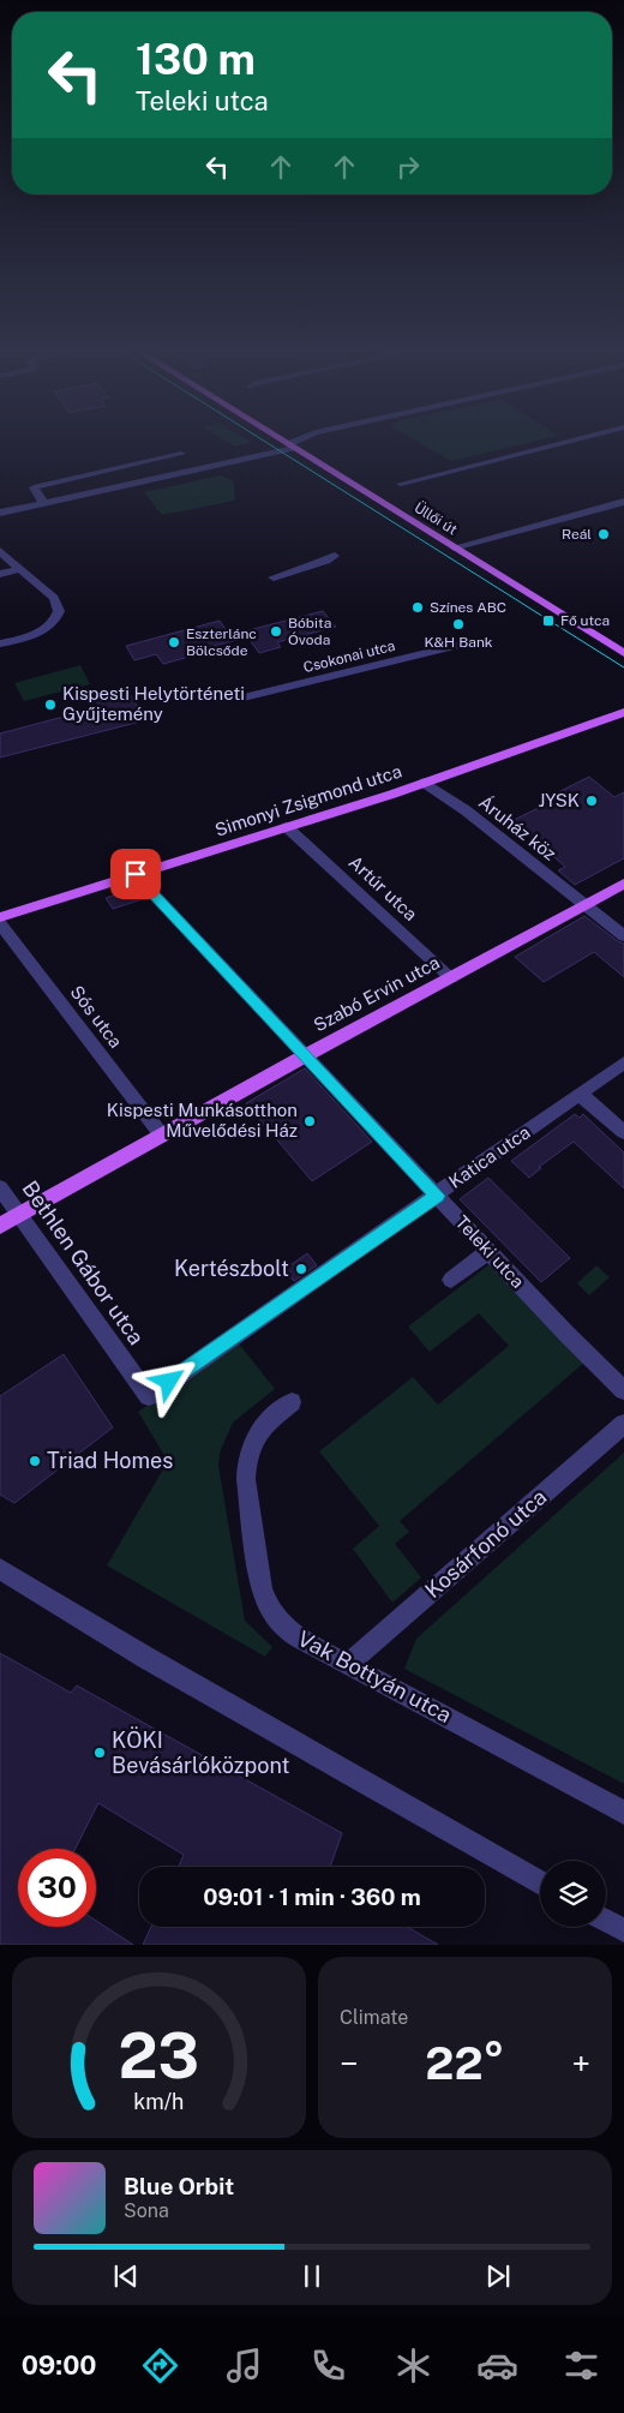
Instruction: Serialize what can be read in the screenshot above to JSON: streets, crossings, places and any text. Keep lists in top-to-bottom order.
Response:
{
  "streets": {
    "main road": ["Üllői út", "Simonyi Zsigmond utca", "Szabó Ervin utca"],
    "street": [
      "Csokonai utca",
      "Áruház köz",
      "Artúr utca",
      "Sós utca",
      "Katica utca",
      "Teleki utca",
      "Bethlen Gábor utca",
      "Kosárfonó utca",
      "Vak Bottyán utca"
    ]
  },
  "crossings": [
    ["Simonyi Zsigmond utca", "Áruház köz"],
    ["Simonyi Zsigmond utca", "Artúr utca"],
    ["Simonyi Zsigmond utca", "Teleki utca"],
    ["Áruház köz", "Szabó Ervin utca"],
    ["Artúr utca", "Szabó Ervin utca"],
    ["Szabó Ervin utca", "Sós utca"],
    ["Szabó Ervin utca", "Teleki utca"],
    ["Szabó Ervin utca", "Bethlen Gábor utca"],
    ["Katica utca", "Teleki utca"],
    ["Katica utca", "Bethlen Gábor utca"],
    ["Kosárfonó utca", "Vak Bottyán utca"]
  ],
  "places": {
    "other": [
      "Reál",
      "Színes ABC",
      "K&H Bank",
      "Bóbita Óvoda",
      "Eszterlánc Bölcsőde",
      "Kispesti Helytörténeti Gyűjtemény",
      "JYSK",
      "Kispesti Munkásotthon Művelődési Ház",
      "Kertészbolt",
      "Triad Homes",
      "KÖKI Bevásárlóközpont"
    ],
    "transit": ["Fő utca"]
  },
  "page": {
    "turn": ["130 m", "Teleki utca"],
    "limit": "30",
    "trip": "09:01 · 1 min · 360 m",
    "tile": "Climate",
    "heat": ["−", "22°", "+"],
    "song": ["Blue Orbit", "Sona"],
    "tabs": "09:00",
    "gauge": ["23", "km/h"]
  }
}
